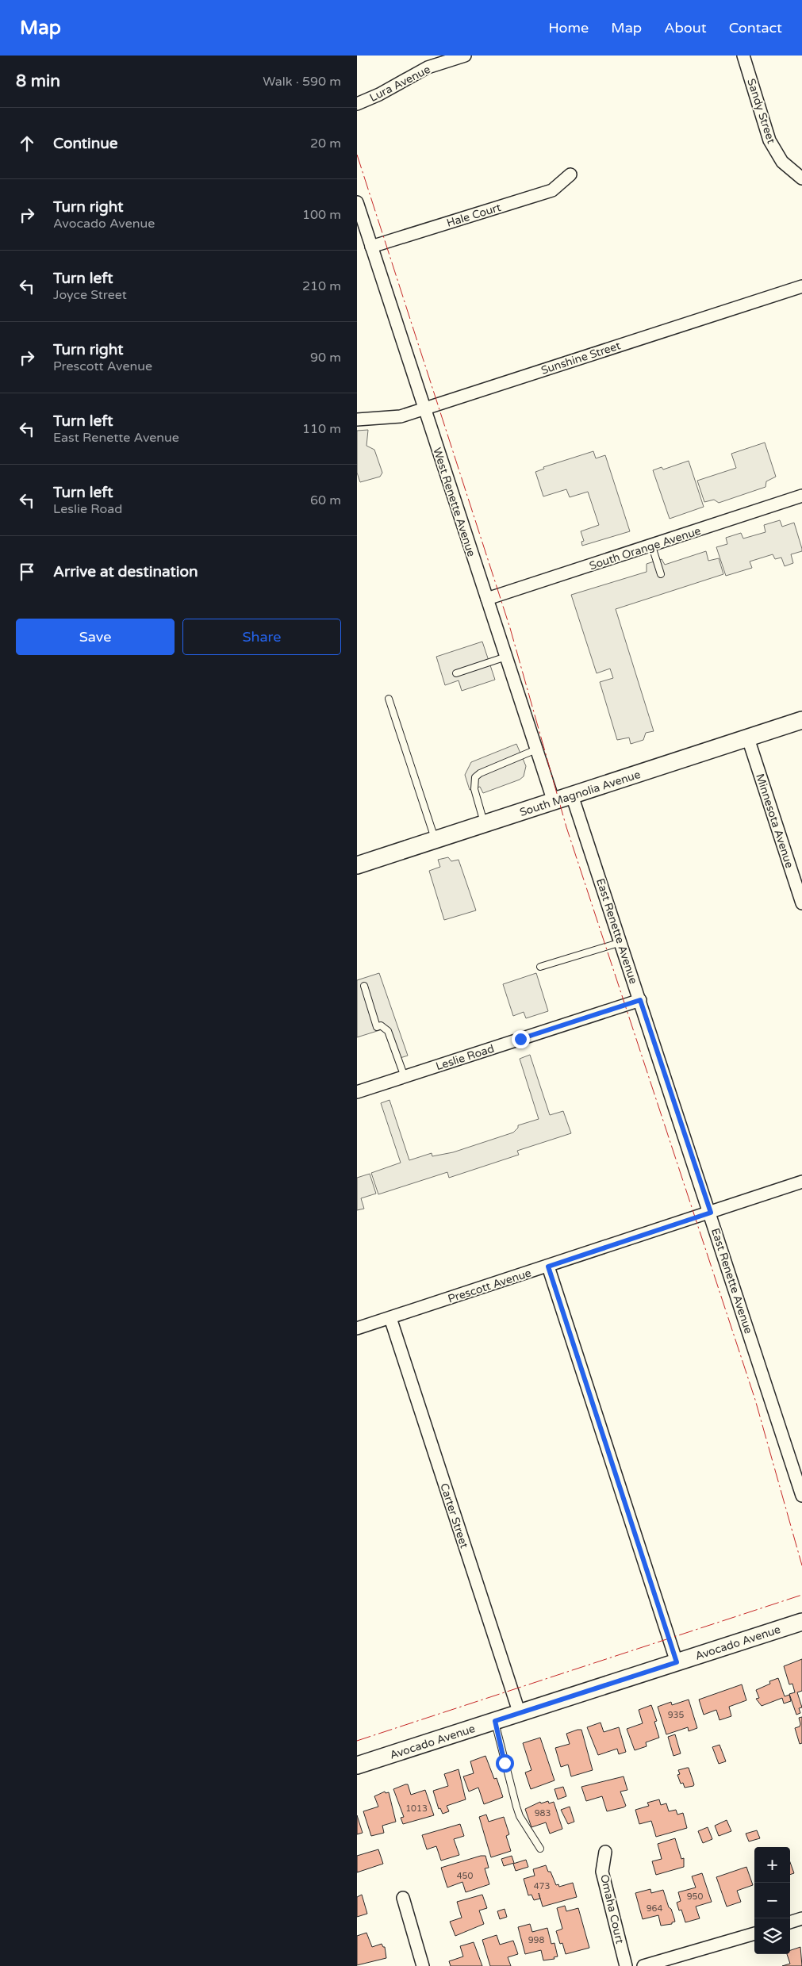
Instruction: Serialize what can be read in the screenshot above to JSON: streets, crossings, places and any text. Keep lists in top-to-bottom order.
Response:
{
  "streets": {
    "main road": ["South Magnolia Avenue", "Avocado Avenue"],
    "street": [
      "Lura Avenue",
      "Sandy Street",
      "Hale Court",
      "Sunshine Street",
      "West Renette Avenue",
      "South Orange Avenue",
      "Minnesota Avenue",
      "East Renette Avenue",
      "Leslie Road",
      "Prescott Avenue",
      "Carter Street",
      "Omaha Court"
    ]
  },
  "crossings": [
    ["Hale Court", "West Renette Avenue"],
    ["Sunshine Street", "West Renette Avenue"],
    ["West Renette Avenue", "South Orange Avenue"],
    ["West Renette Avenue", "South Magnolia Avenue"],
    ["South Magnolia Avenue", "Minnesota Avenue"],
    ["South Magnolia Avenue", "East Renette Avenue"],
    ["East Renette Avenue", "Leslie Road"],
    ["East Renette Avenue", "Prescott Avenue"],
    ["Prescott Avenue", "Carter Street"],
    ["Carter Street", "Avocado Avenue"]
  ],
  "house_numbers": [
    "935",
    "1013",
    "983",
    "450",
    "473",
    "950",
    "964",
    "998"
  ],
  "page": {
    "header": "Map",
    "nav": [
      "Home",
      "Map",
      "About",
      "Contact"
    ],
    "heading": ["8 min", "Walk · 590 m"],
    "list": [
      ["Continue", "20 m"],
      ["Turn right", "Avocado Avenue", "100 m"],
      ["Turn left", "Joyce Street", "210 m"],
      ["Turn right", "Prescott Avenue", "90 m"],
      ["Turn left", "East Renette Avenue", "110 m"],
      ["Turn left", "Leslie Road", "60 m"],
      "Arrive at destination"
    ],
    "buttons": ["Save", "Share"],
    "map_buttons": ["+", "−"]
  }
}
